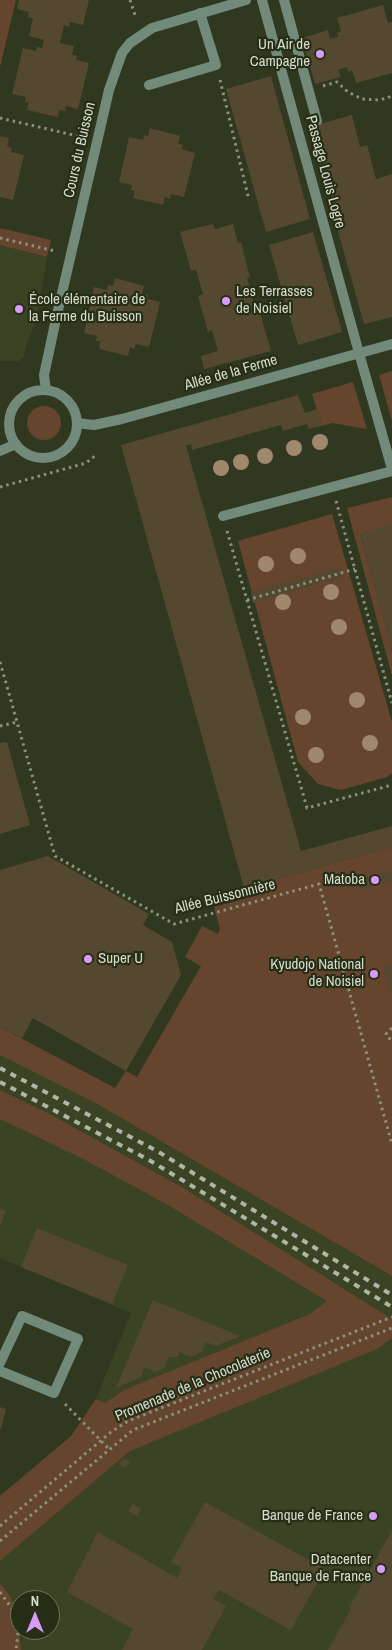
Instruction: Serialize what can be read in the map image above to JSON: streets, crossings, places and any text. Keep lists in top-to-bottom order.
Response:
{
  "streets": {
    "street": ["Cours du Buisson", "Passage Louis Logre", "Allée de la Ferme"],
    "path": ["Allée Buissonnière", "Promenade de la Chocolaterie"]
  },
  "crossings": [
    ["Cours du Buisson", "Allée de la Ferme"],
    ["Passage Louis Logre", "Allée de la Ferme"]
  ],
  "places": [
    "Un Air de Campagne",
    "Les Terrasses de Noisiel",
    "École élémentaire de la Ferme du Buisson",
    "Matoba",
    "Super U",
    "Kyudojo National de Noisiel",
    "Banque de France",
    "Datacenter Banque de France"
  ],
  "north": "top"
}
